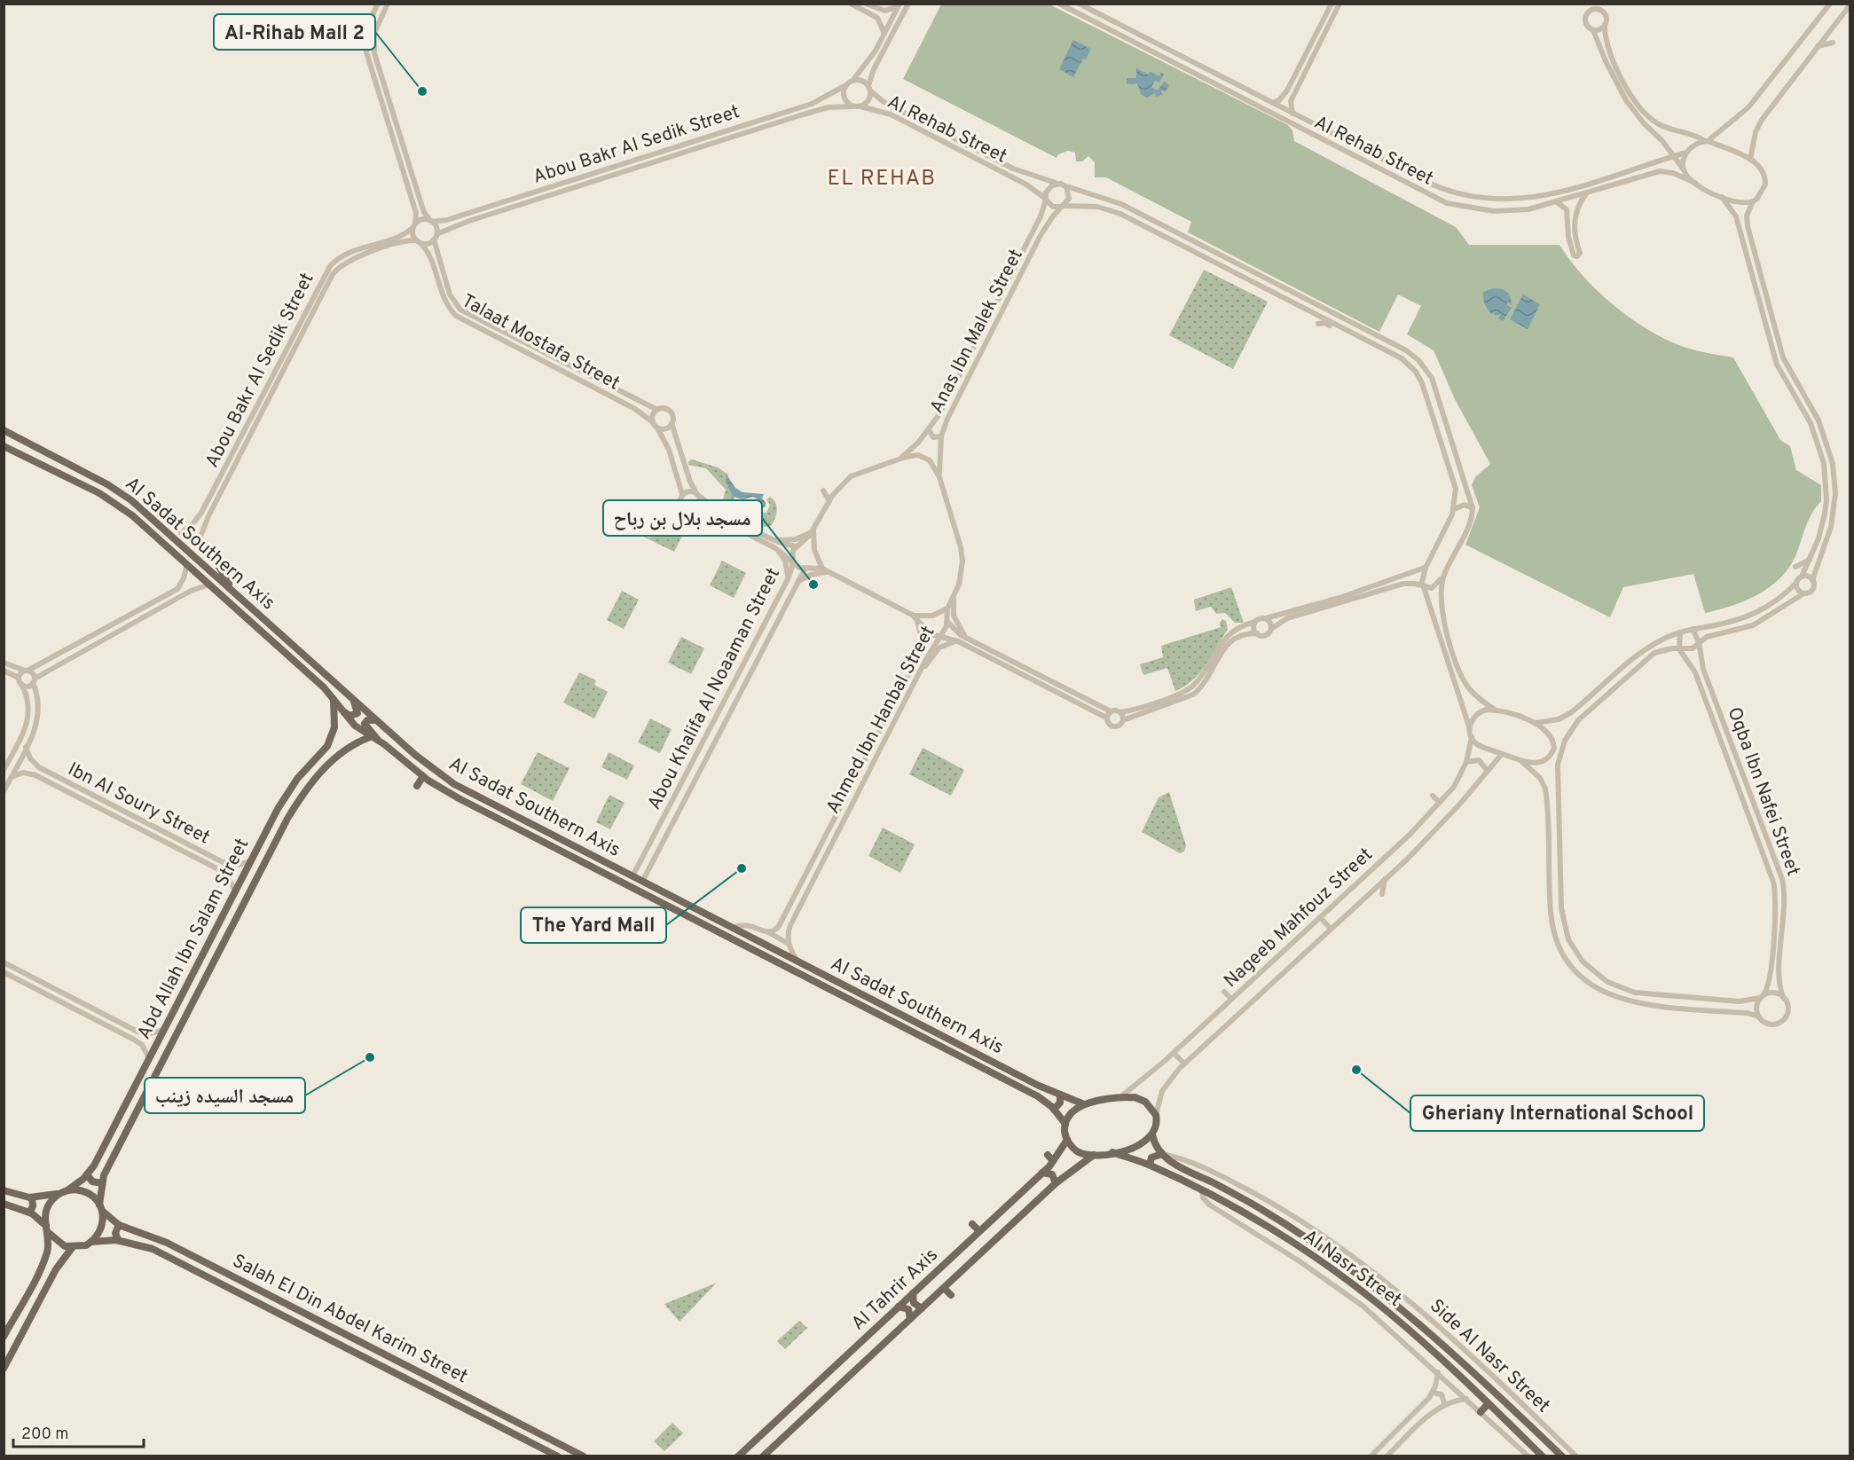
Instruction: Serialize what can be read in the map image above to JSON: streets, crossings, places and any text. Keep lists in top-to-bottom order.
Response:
{
  "streets": {
    "main road": [
      "Al Sadat Southern Axis",
      "Abd Allah Ibn Salam Street",
      "Al Nasr Street",
      "Al Tahrir Axis",
      "Salah El Din Abdel Karim Street"
    ],
    "street": [
      "Al Rehab Street",
      "Abou Bakr Al Sedik Street",
      "Anas Ibn Malek Street",
      "Talaat Mostafa Street",
      "Abou Khalifa Al Noaaman Street",
      "Ahmed Ibn Hanbal Street",
      "Oqba Ibn Nafei Street",
      "Ibn Al Soury Street",
      "Nageeb Mahfouz Street",
      "Side Al Nasr Street"
    ]
  },
  "crossings": [
    ["Al Rehab Street", "Abou Bakr Al Sedik Street"],
    ["Al Rehab Street", "Anas Ibn Malek Street"],
    ["Abou Bakr Al Sedik Street", "Talaat Mostafa Street"],
    ["Abou Bakr Al Sedik Street", "Al Sadat Southern Axis"],
    ["Anas Ibn Malek Street", "Ahmed Ibn Hanbal Street"],
    ["Al Sadat Southern Axis", "Abou Khalifa Al Noaaman Street"],
    ["Al Sadat Southern Axis", "Ahmed Ibn Hanbal Street"],
    ["Al Sadat Southern Axis", "Nageeb Mahfouz Street"],
    ["Al Sadat Southern Axis", "Abd Allah Ibn Salam Street"],
    ["Al Sadat Southern Axis", "Al Nasr Street"],
    ["Al Sadat Southern Axis", "Al Tahrir Axis"],
    ["Ibn Al Soury Street", "Abd Allah Ibn Salam Street"],
    ["Nageeb Mahfouz Street", "Al Nasr Street"],
    ["Nageeb Mahfouz Street", "Al Tahrir Axis"],
    ["Abd Allah Ibn Salam Street", "Salah El Din Abdel Karim Street"],
    ["Al Nasr Street", "Al Tahrir Axis"],
    ["Al Nasr Street", "Side Al Nasr Street"]
  ],
  "districts": ["EL REHAB"],
  "places": [
    "Al-Rihab Mall 2",
    "مسجد بلال بن رباح",
    "The Yard Mall",
    "مسجد السيده زينب",
    "Gheriany International School"
  ],
  "scale_bar": "200 m"
}
